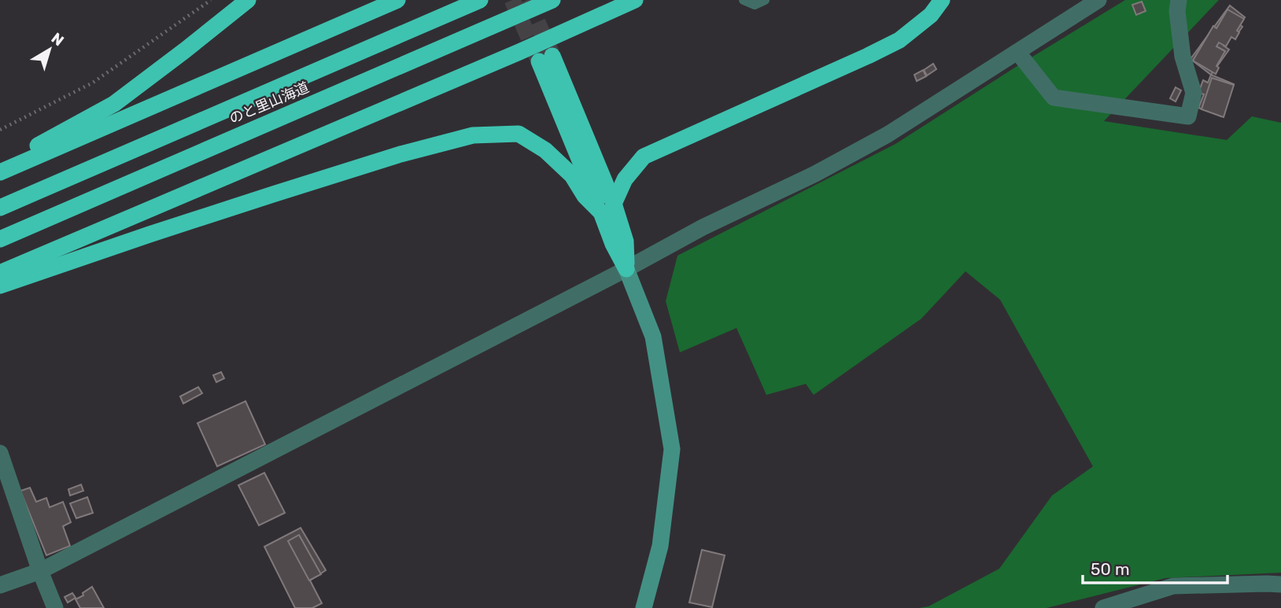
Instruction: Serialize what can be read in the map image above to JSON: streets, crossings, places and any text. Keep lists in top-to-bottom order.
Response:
{
  "streets": {
    "highway": ["のと里山海道"]
  },
  "scale_bar": "50 m",
  "north": "top right"
}
